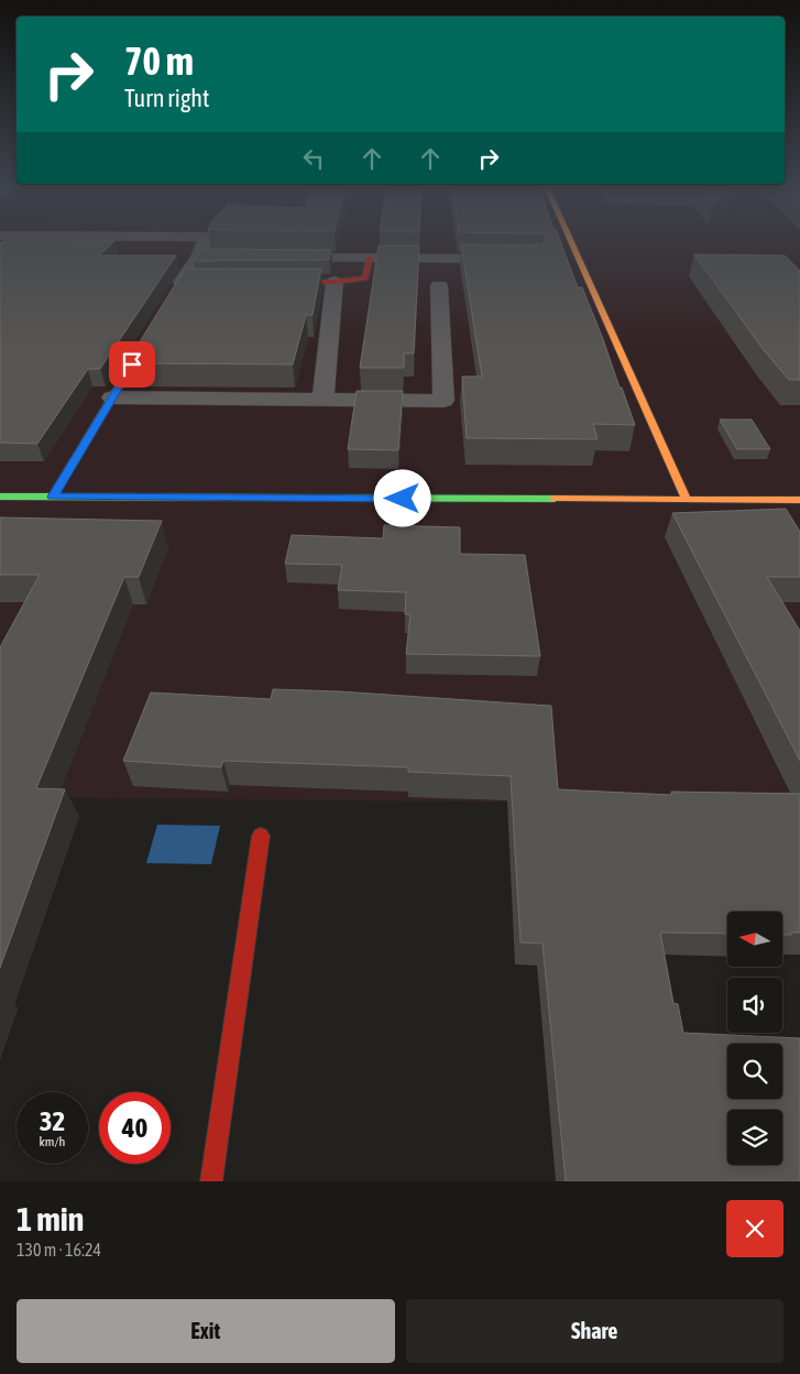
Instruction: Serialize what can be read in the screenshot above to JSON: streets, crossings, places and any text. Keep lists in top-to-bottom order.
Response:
{
  "north": "left",
  "page": {
    "turn": ["70 m", "Turn right"],
    "speed": "32 km/h",
    "limit": "40",
    "heading": ["1 min", "130 m · 16:24"],
    "buttons": ["Exit", "Share"]
  }
}
